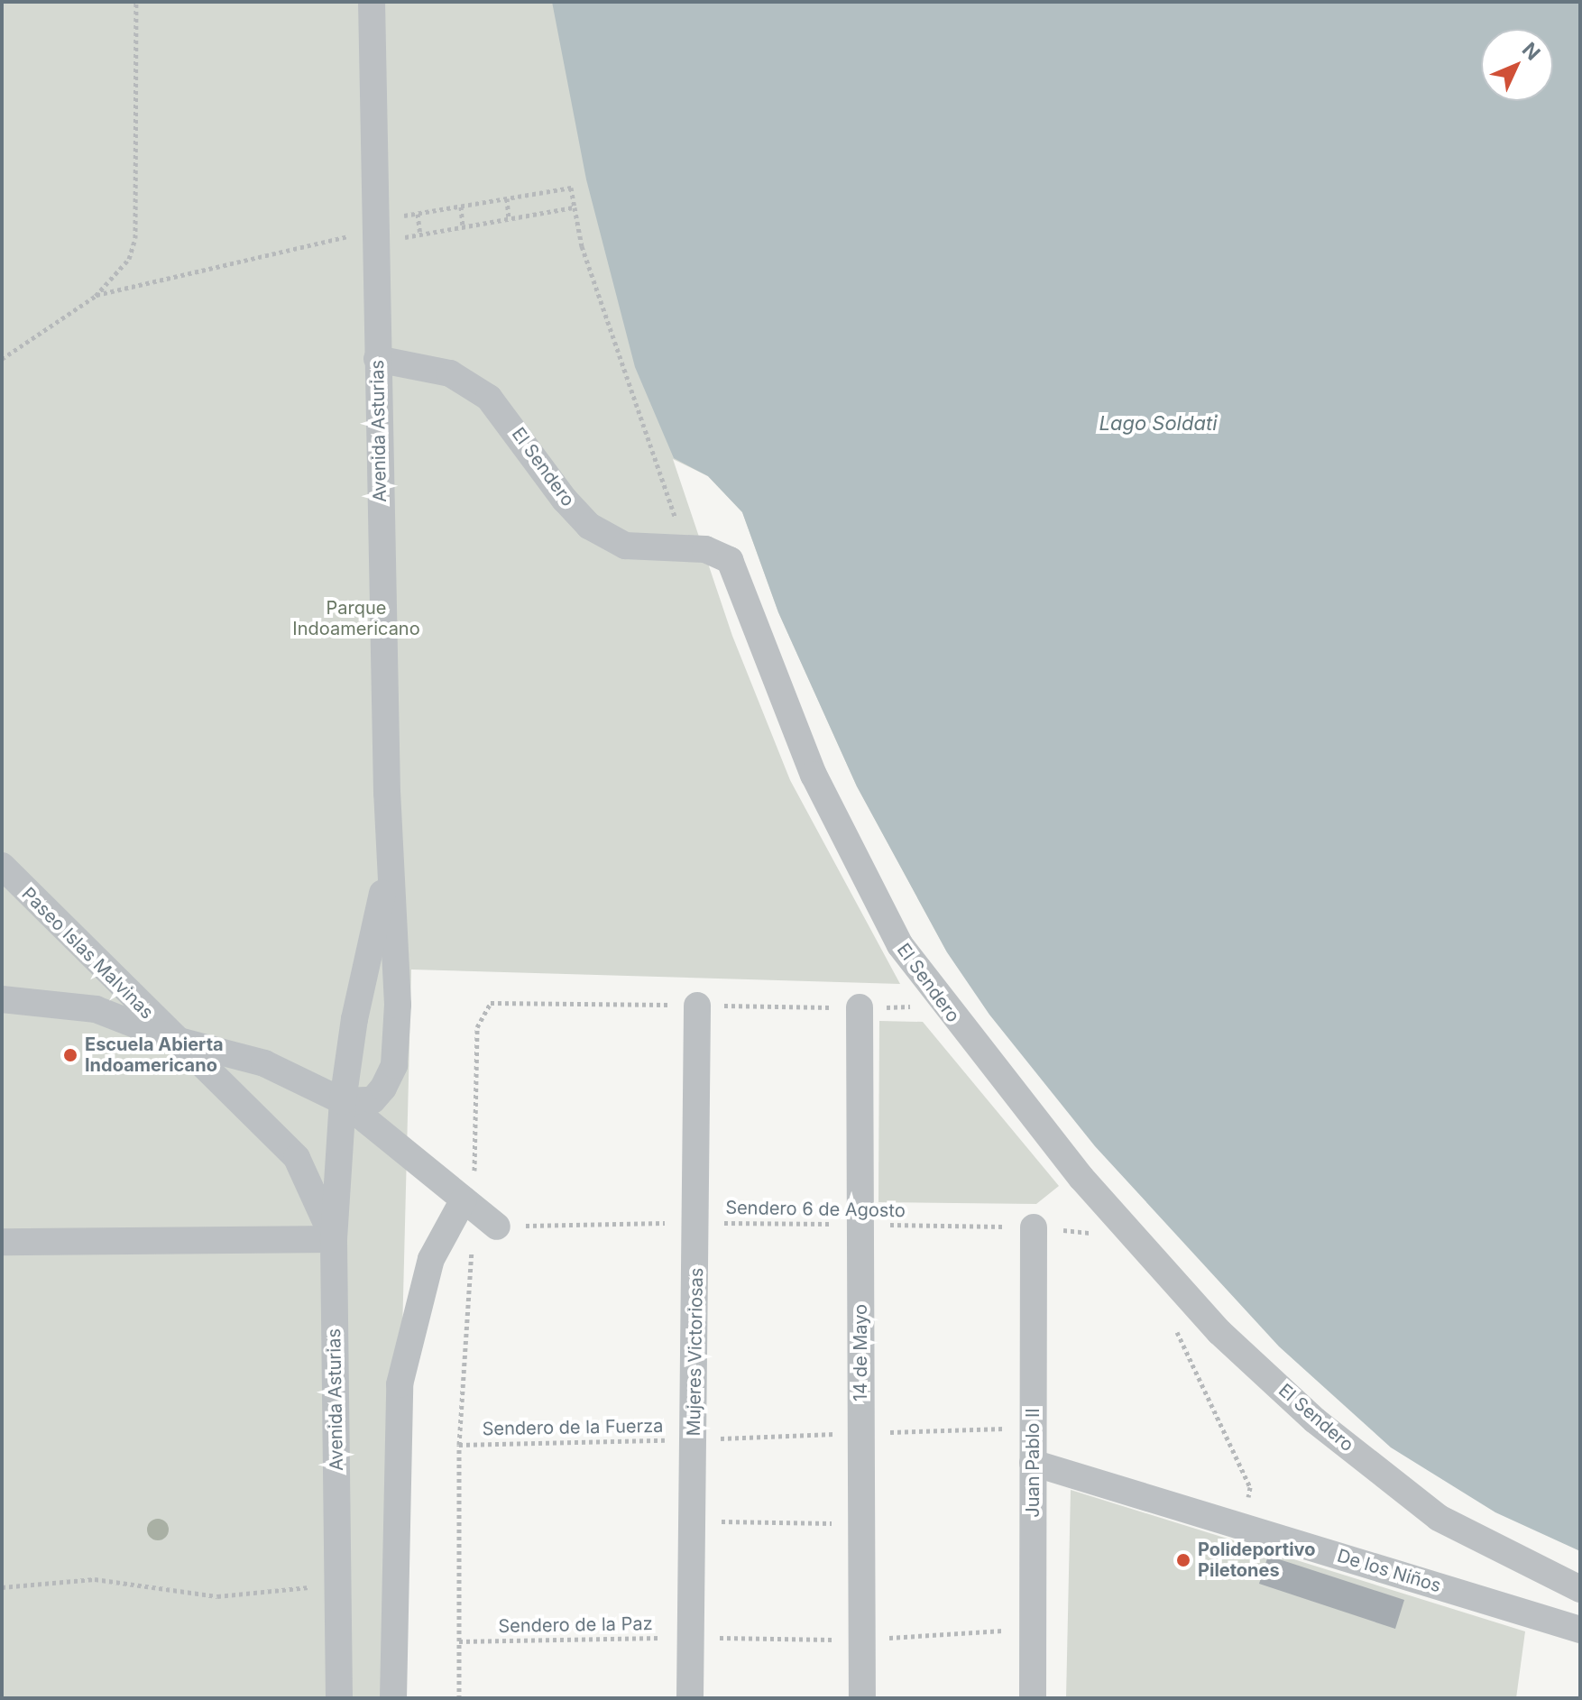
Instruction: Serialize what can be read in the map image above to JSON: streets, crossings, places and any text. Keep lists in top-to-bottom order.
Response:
{
  "streets": {
    "street": [
      "Avenida Asturias",
      "El Sendero",
      "Paseo Islas Malvinas",
      "Mujeres Victoriosas",
      "14 de Mayo",
      "Juan Pablo II",
      "De los Niños"
    ],
    "path": ["Sendero 6 de Agosto", "Sendero de la Fuerza", "Sendero de la Paz"]
  },
  "crossings": [
    ["Avenida Asturias", "El Sendero"],
    ["Avenida Asturias", "Paseo Islas Malvinas"],
    ["El Sendero", "Sendero 6 de Agosto"],
    ["Sendero 6 de Agosto", "Mujeres Victoriosas"],
    ["Sendero 6 de Agosto", "14 de Mayo"],
    ["Sendero 6 de Agosto", "Juan Pablo II"],
    ["Mujeres Victoriosas", "Sendero de la Fuerza"],
    ["Mujeres Victoriosas", "Sendero de la Paz"],
    ["14 de Mayo", "Sendero de la Fuerza"],
    ["Sendero de la Fuerza", "Juan Pablo II"],
    ["Juan Pablo II", "De los Niños"]
  ],
  "water": ["Lago Soldati"],
  "parks": ["Parque Indoamericano"],
  "places": ["Escuela Abierta Indoamericano", "Polideportivo Piletones"],
  "north": "top right"
}
